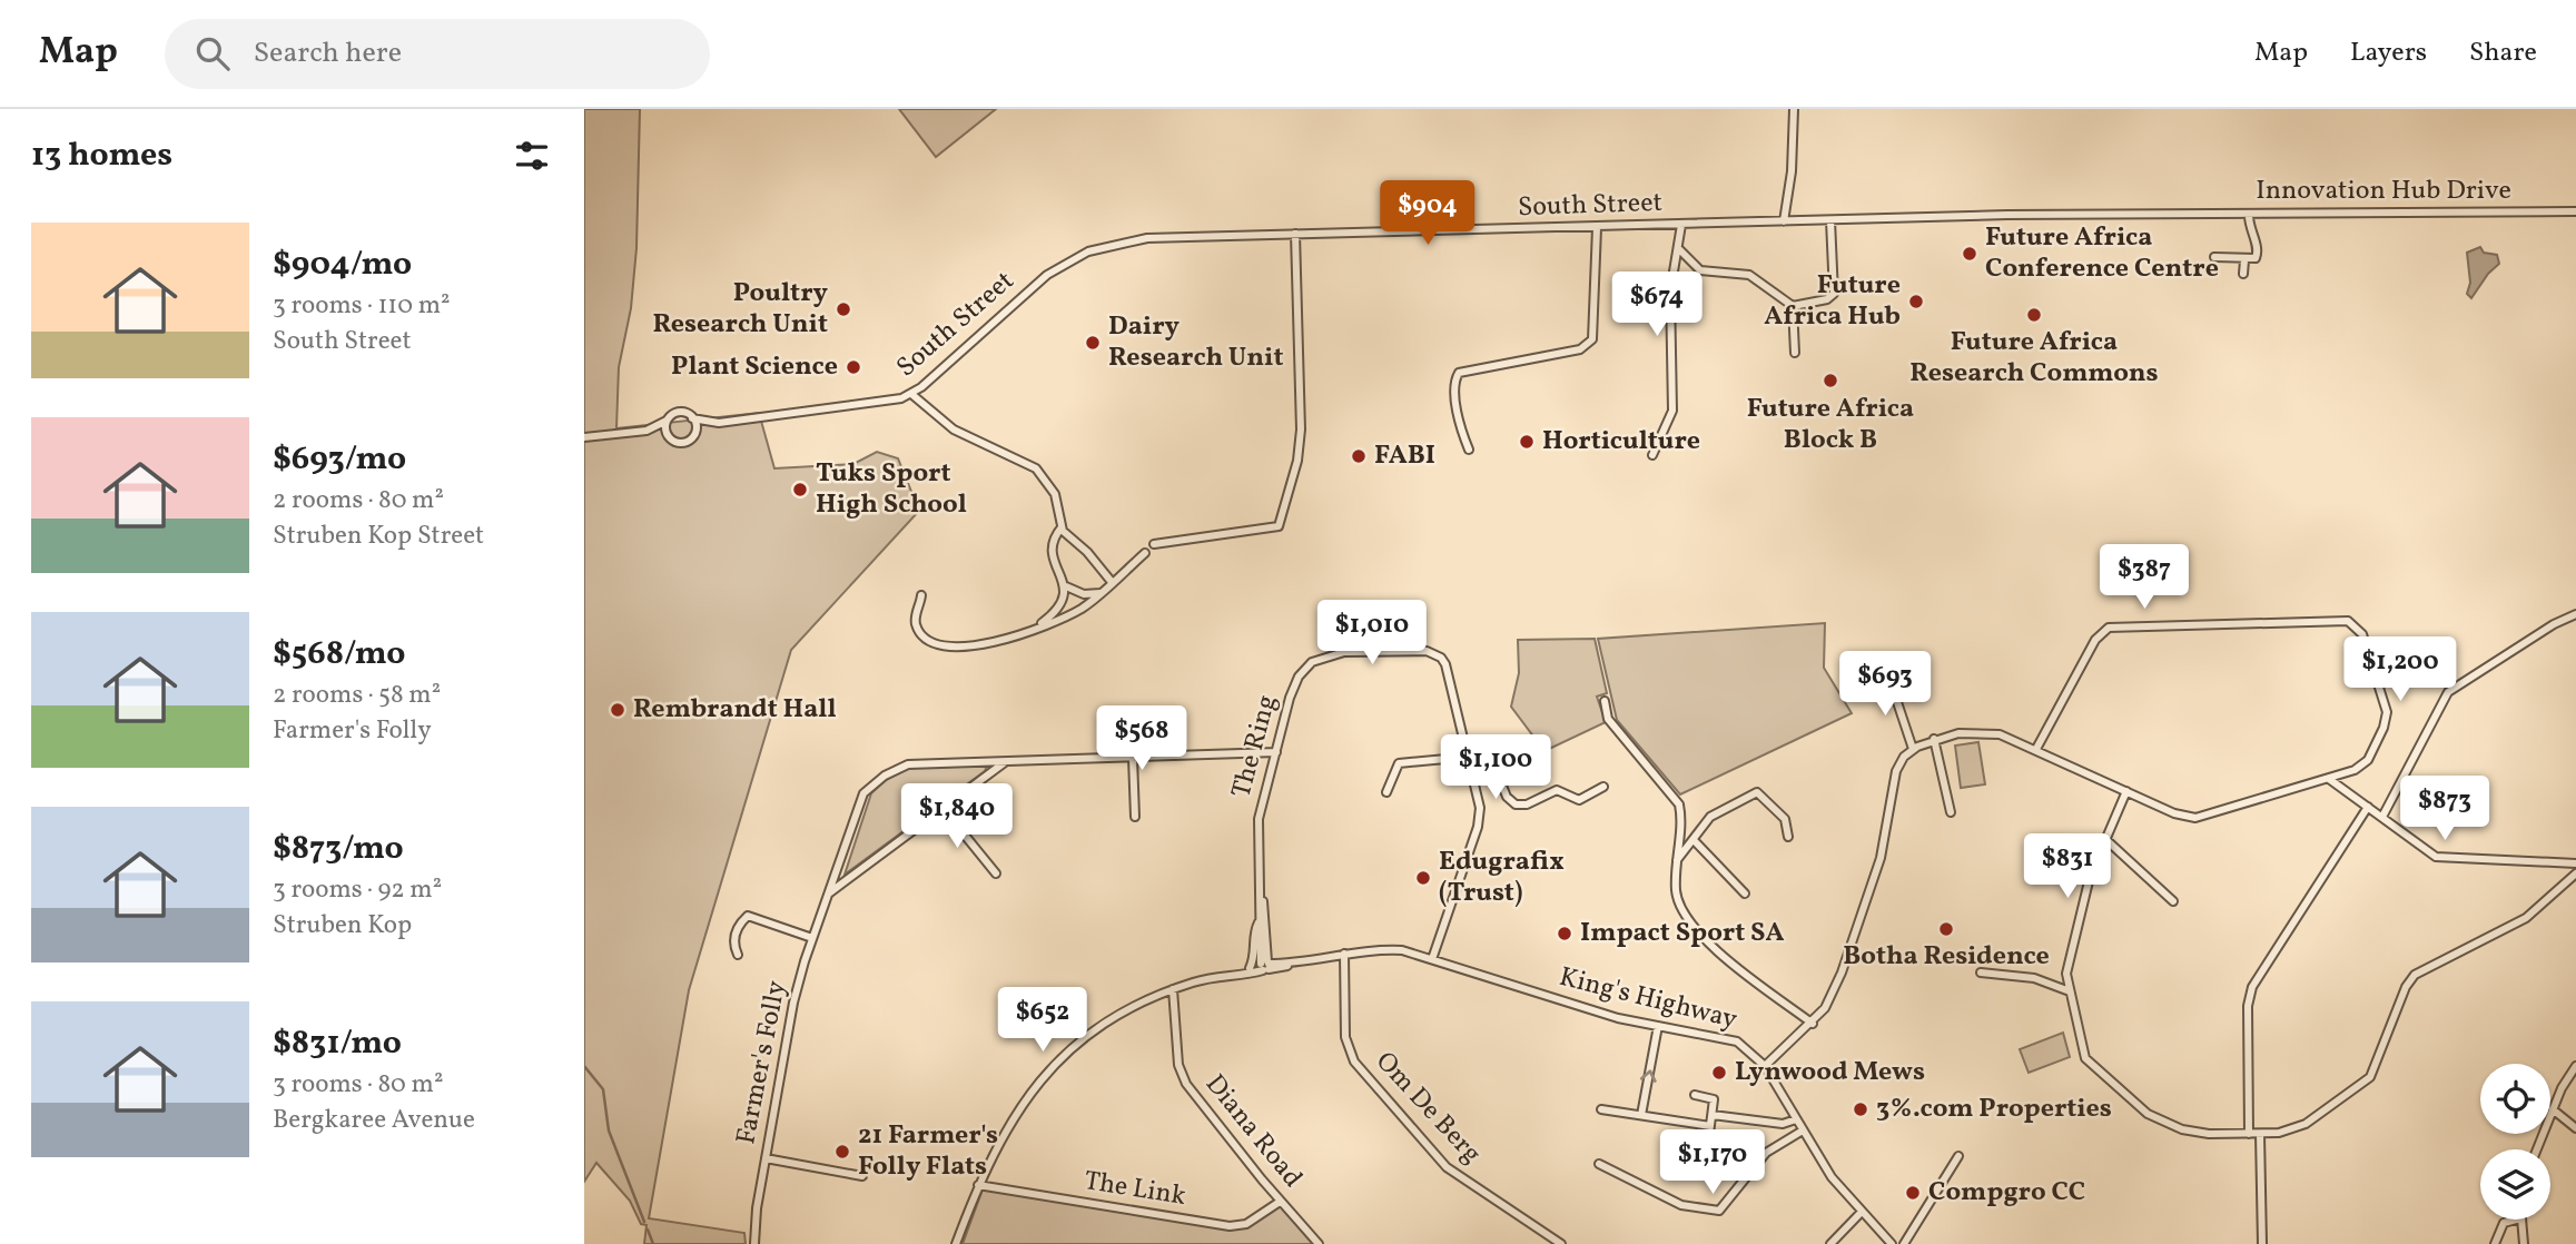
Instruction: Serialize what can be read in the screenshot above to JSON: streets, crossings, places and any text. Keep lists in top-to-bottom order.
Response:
{
  "streets": {
    "street": [
      "Innovation Hub Drive",
      "South Street",
      "The Ring",
      "King's Highway",
      "Farmer's Folly",
      "Om De Berg",
      "Diana Road",
      "The Link"
    ]
  },
  "crossings": [
    ["Innovation Hub Drive", "South Street"],
    ["The Ring", "King's Highway"],
    ["The Ring", "Farmer's Folly"],
    ["King's Highway", "Om De Berg"],
    ["King's Highway", "Diana Road"],
    ["King's Highway", "The Link"],
    ["Diana Road", "The Link"]
  ],
  "places": [
    "Future Africa Conference Centre",
    "Future Africa Hub",
    "Poultry Research Unit",
    "Future Africa Research Commons",
    "Dairy Research Unit",
    "Plant Science",
    "Future Africa Block B",
    "Horticulture",
    "FABI",
    "Tuks Sport High School",
    "Rembrandt Hall",
    "Edugrafix (Trust)",
    "Botha Residence",
    "Impact Sport SA",
    "Lynwood Mews",
    "3%.com Properties",
    "21 Farmer's Folly Flats",
    "Compgro CC"
  ],
  "page": {
    "header": "Map",
    "search": "Search here",
    "nav": ["Map", "Layers", "Share"],
    "heading": "13 homes",
    "price": [
      "$904",
      "$674",
      "$387",
      "$1,010",
      "$1,200",
      "$693",
      "$568",
      "$1,100",
      "$873",
      "$1,840",
      "$831",
      "$652",
      "$1,170"
    ],
    "list": [
      {
        "name": "$904/mo",
        "note": "3 rooms · 110 m² · South Street"
      },
      {
        "name": "$693/mo",
        "note": "2 rooms · 80 m² · Struben Kop Street"
      },
      {
        "name": "$568/mo",
        "note": "2 rooms · 58 m² · Farmer's Folly"
      },
      {
        "name": "$873/mo",
        "note": "3 rooms · 92 m² · Struben Kop"
      },
      {
        "name": "$831/mo",
        "note": "3 rooms · 80 m² · Bergkaree Avenue"
      }
    ]
  }
}
